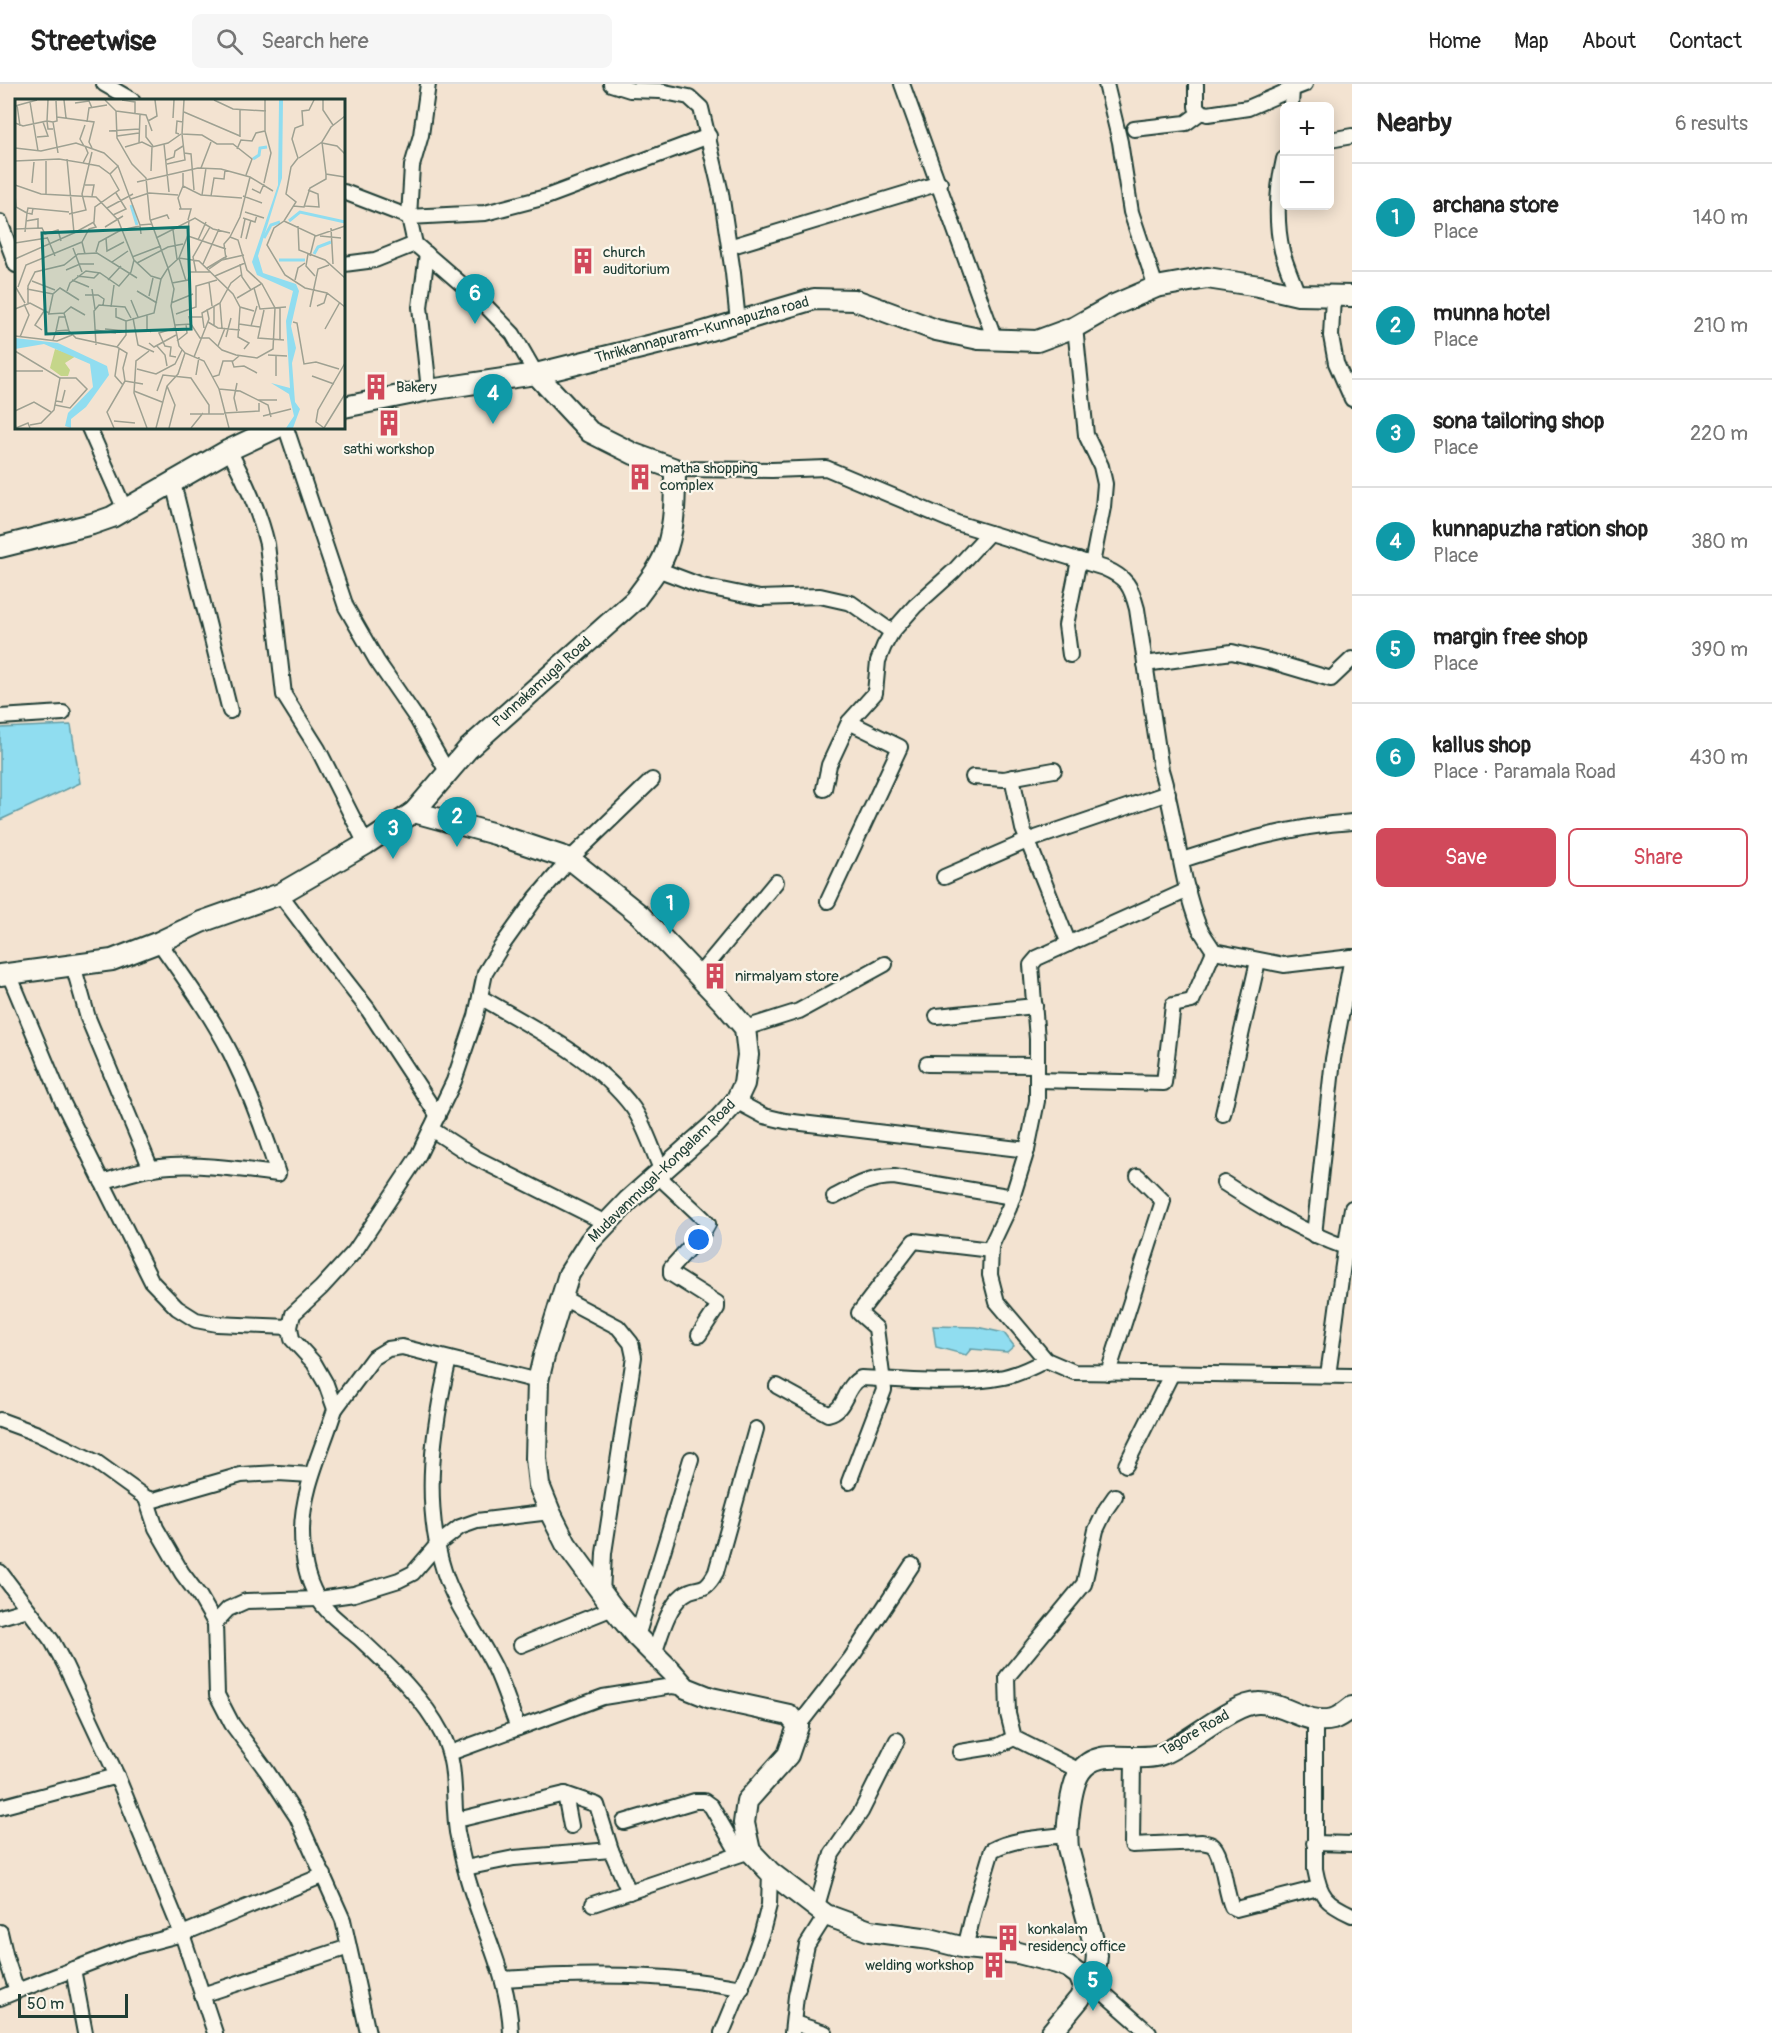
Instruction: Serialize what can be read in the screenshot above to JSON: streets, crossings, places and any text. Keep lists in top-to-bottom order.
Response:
{
  "streets": {
    "street": [
      "Thrikkannapuram-Kunnapuzha road",
      "Punnakamugal Road",
      "Mudavanmugal-Kongalam Road",
      "Tagore Road"
    ]
  },
  "places": {
    "building": [
      "church auditorium",
      "Bakery",
      "sathi workshop",
      "matha shopping complex",
      "nirmalyam store",
      "konkalam residency office",
      "welding workshop"
    ]
  },
  "scale_bar": "50 m",
  "page": {
    "header": "Streetwise",
    "search": "Search here",
    "nav": [
      "Home",
      "Map",
      "About",
      "Contact"
    ],
    "heading": ["Nearby", "6 results"],
    "map_buttons": ["+", "−"],
    "list": [
      {
        "mark": "1",
        "name": "archana store",
        "note": "Place",
        "value": "140 m"
      },
      {
        "mark": "2",
        "name": "munna hotel",
        "note": "Place",
        "value": "210 m"
      },
      {
        "mark": "3",
        "name": "sona tailoring shop",
        "note": "Place",
        "value": "220 m"
      },
      {
        "mark": "4",
        "name": "kunnapuzha ration shop",
        "note": "Place",
        "value": "380 m"
      },
      {
        "mark": "5",
        "name": "margin free shop",
        "note": "Place",
        "value": "390 m"
      },
      {
        "mark": "6",
        "name": "kallus shop",
        "note": "Place · Paramala Road",
        "value": "430 m"
      }
    ],
    "pins": [
      "6",
      "4",
      "2",
      "3",
      "1",
      "5"
    ],
    "buttons": ["Save", "Share"],
    "scale": "50 m"
  }
}
